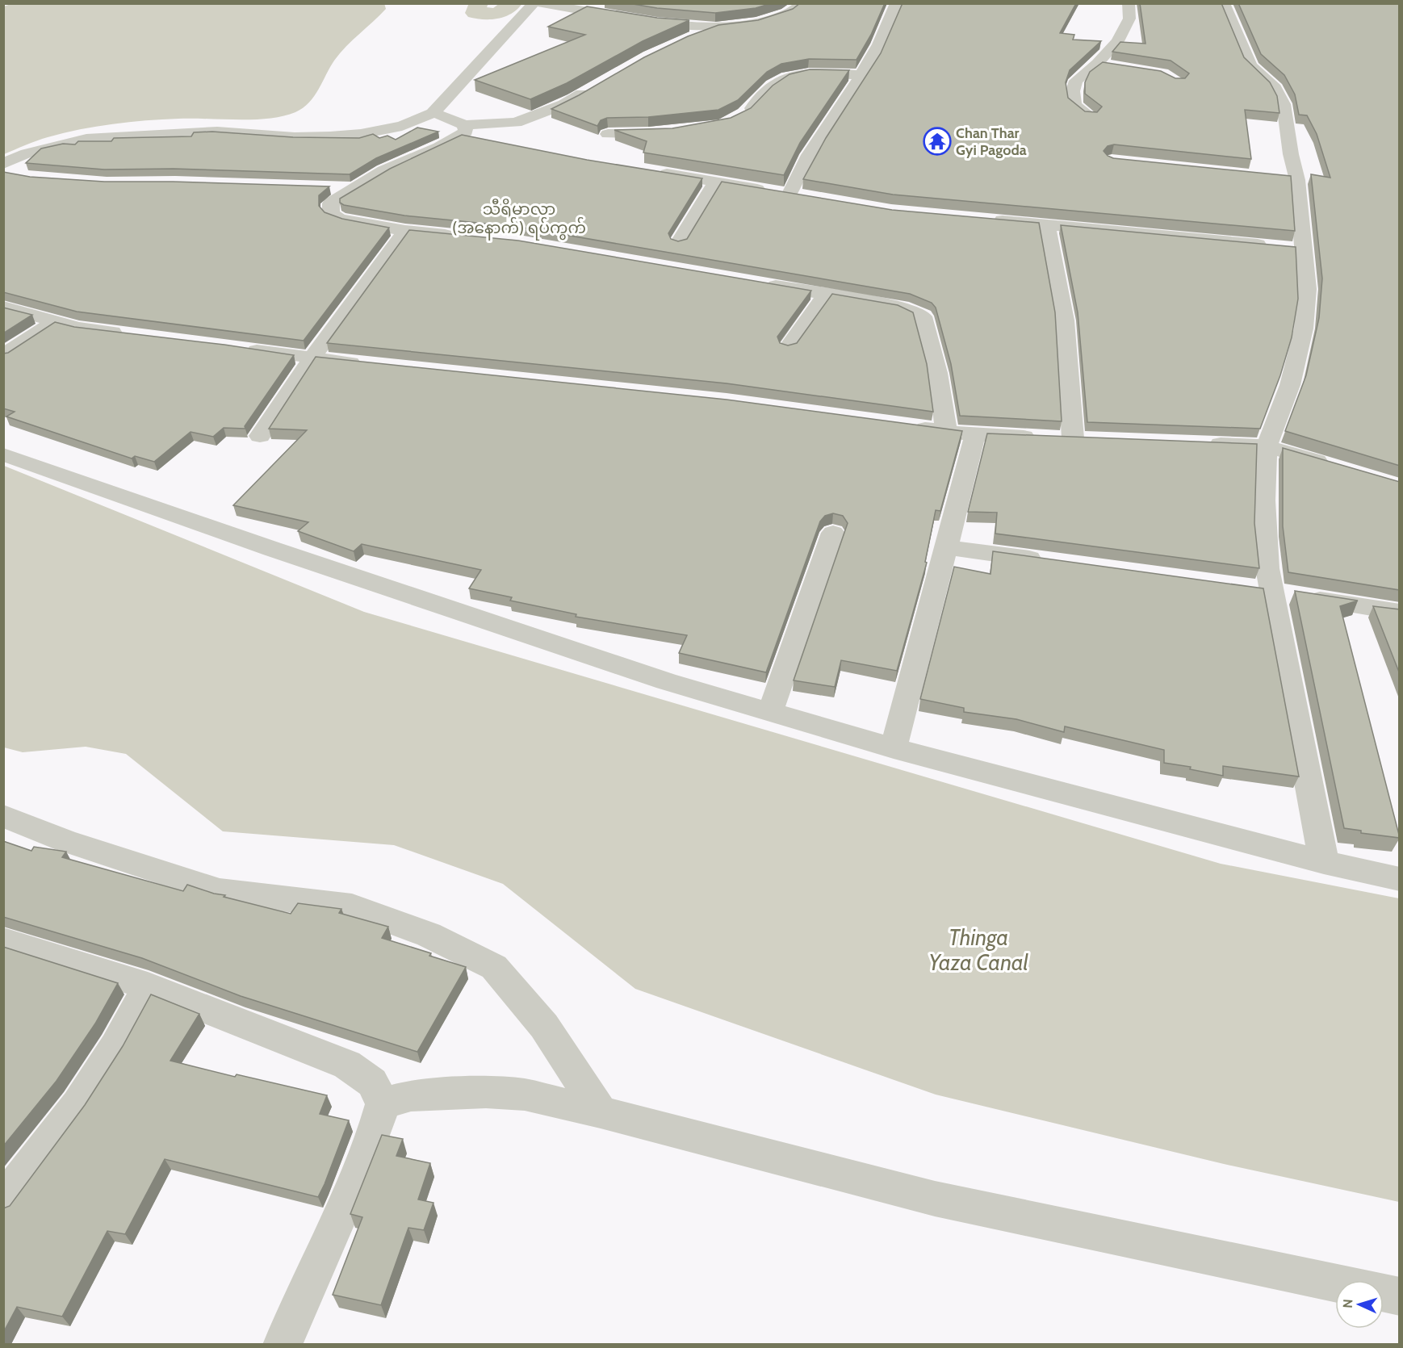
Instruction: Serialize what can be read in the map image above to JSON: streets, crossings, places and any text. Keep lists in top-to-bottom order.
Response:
{
  "districts": ["သီရိမာလာ (အနောက်) ရပ်ကွက်"],
  "water": ["Thinga Yaza Canal"],
  "places": {
    "temple": ["Chan Thar Gyi Pagoda"]
  },
  "north": "left"
}
